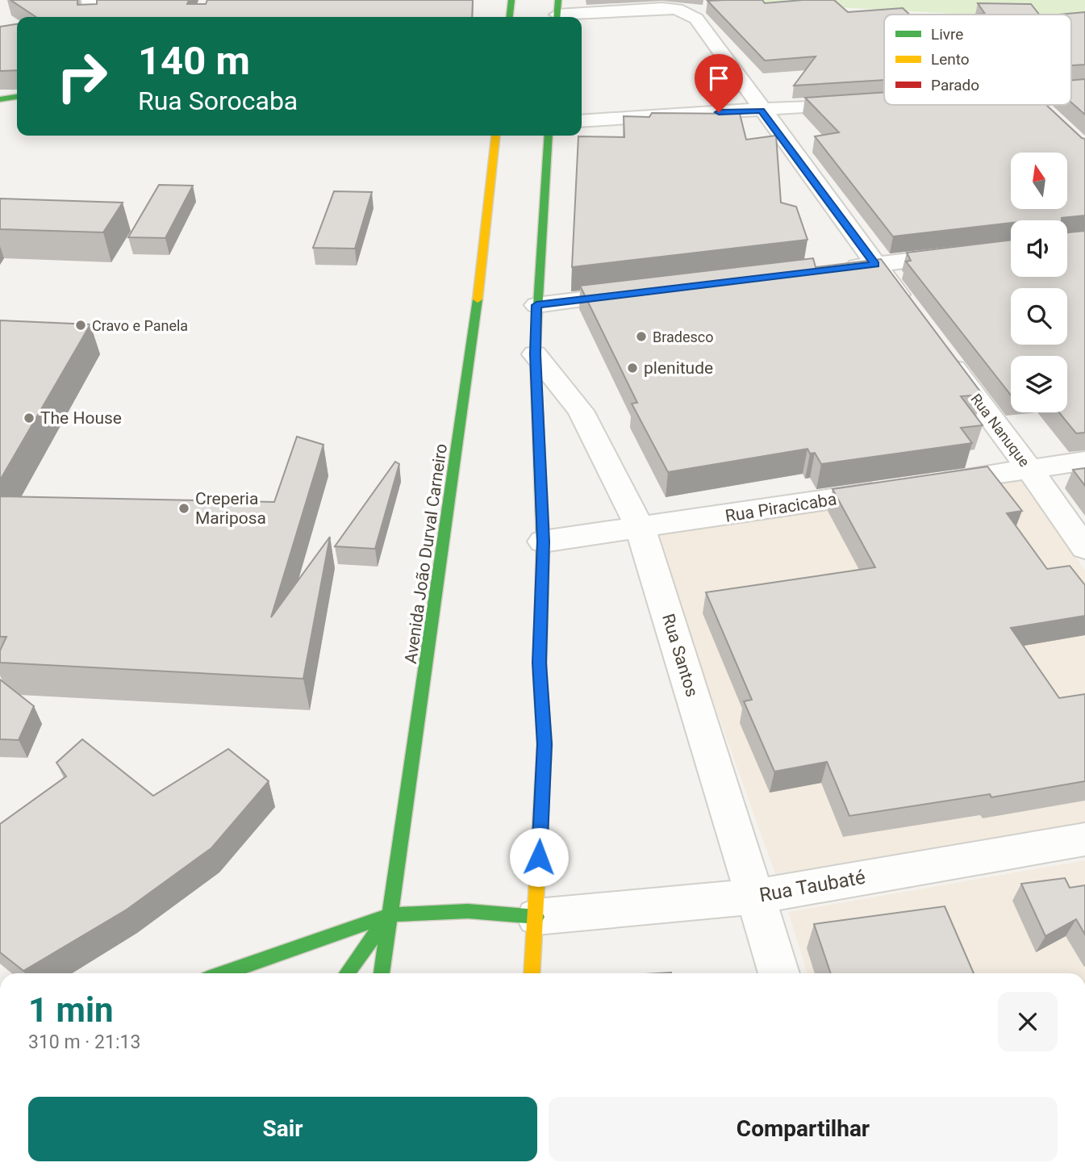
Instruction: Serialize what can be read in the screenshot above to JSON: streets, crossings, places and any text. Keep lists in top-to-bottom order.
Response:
{
  "streets": {
    "main road": ["Avenida João Durval Carneiro"],
    "street": [
      "Rua Nanuque",
      "Rua Piracicaba",
      "Rua Santos",
      "Rua Taubaté"
    ]
  },
  "crossings": [
    ["Rua Piracicaba", "Rua Santos"],
    ["Rua Santos", "Rua Taubaté"]
  ],
  "places": [
    "Cravo e Panela",
    "Bradesco",
    "plenitude",
    "The House",
    "Creperia Mariposa"
  ],
  "legend": ["Livre", "Lento", "Parado"],
  "north": "top",
  "page": {
    "turn": ["140 m", "Rua Sorocaba"],
    "heading": ["1 min", "310 m · 21:13"],
    "buttons": ["Sair", "Compartilhar"]
  }
}
